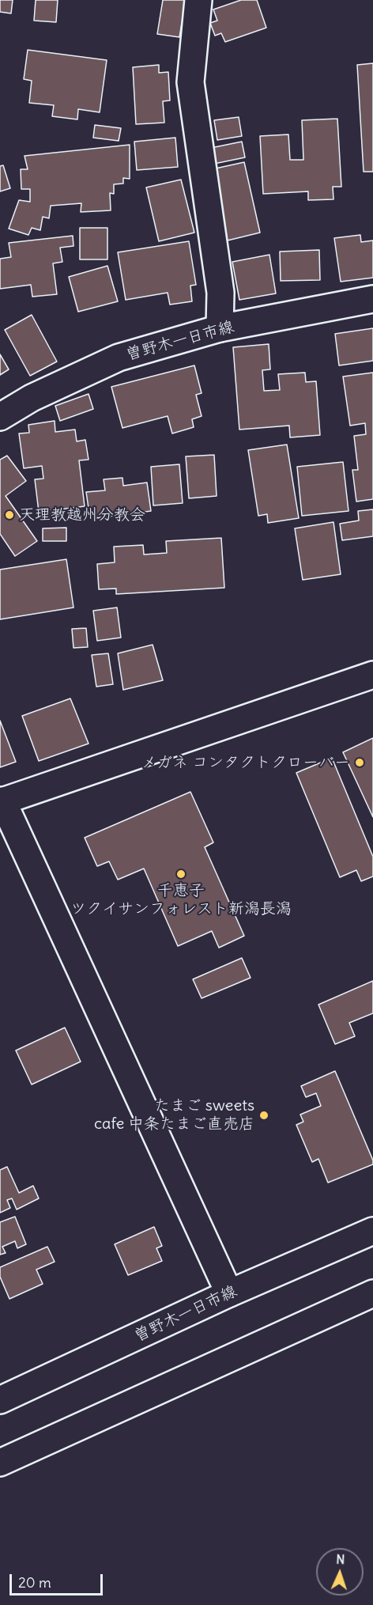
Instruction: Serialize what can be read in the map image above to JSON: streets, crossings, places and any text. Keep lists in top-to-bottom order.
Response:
{
  "streets": {
    "street": ["曽野木一日市線"]
  },
  "places": [
    "天理教越州分教会",
    "メガネ コンタクトクローバー",
    "千恵子 ツクイサンフォレスト新潟長潟",
    "たまご sweets cafe 中条たまご直売店"
  ],
  "scale_bar": "20 m",
  "north": "top"
}
